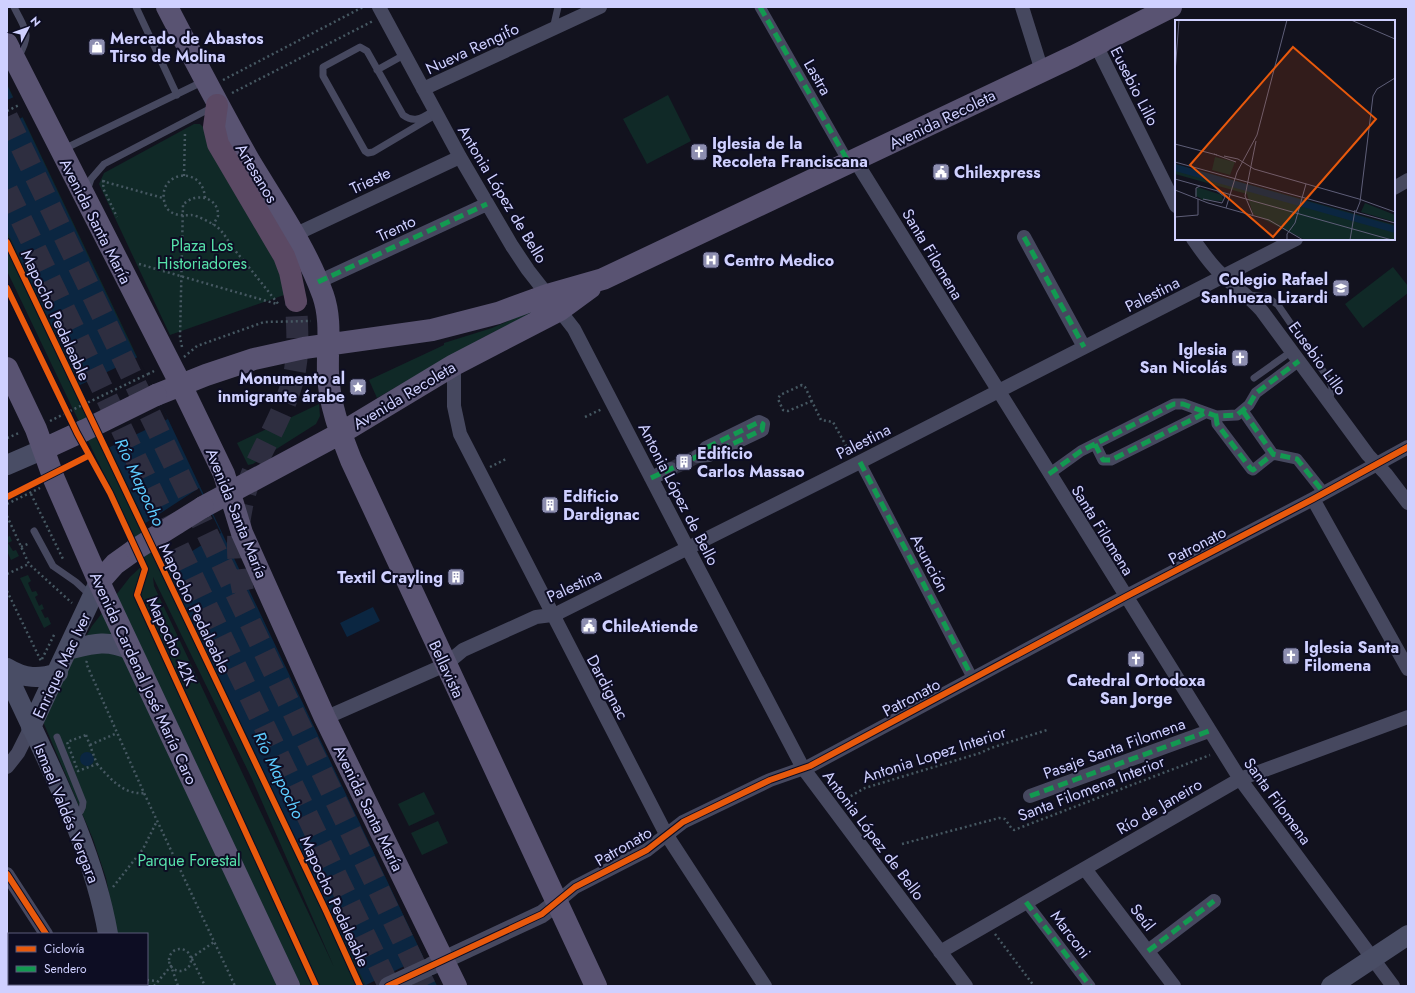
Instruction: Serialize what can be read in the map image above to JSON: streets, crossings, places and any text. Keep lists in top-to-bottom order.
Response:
{
  "streets": {
    "main road": [
      "Avenida Recoleta",
      "Artesanos",
      "Avenida Santa María",
      "Enrique Mac Iver",
      "Bellavista",
      "Avenida Cardenal José María Caro",
      "Ismael Valdés Vergara"
    ],
    "street": [
      "Nueva Rengifo",
      "Lastra",
      "Eusebio Lillo",
      "Trieste",
      "Antonia López de Bello",
      "Trento",
      "Santa Filomena",
      "Palestina",
      "Patronato",
      "Asunción",
      "Dardignac",
      "Pasaje Santa Filomena",
      "Río de Janeiro",
      "Seúl",
      "Marconi"
    ],
    "path": ["Antonia Lopez Interior", "Santa Filomena Interior"],
    "cycle path": ["Mapocho Pedaleable", "Mapocho 42K"]
  },
  "crossings": [
    ["Nueva Rengifo", "Antonia López de Bello"],
    ["Lastra", "Avenida Recoleta"],
    ["Lastra", "Santa Filomena"],
    ["Eusebio Lillo", "Avenida Recoleta"],
    ["Eusebio Lillo", "Palestina"],
    ["Eusebio Lillo", "Patronato"],
    ["Avenida Recoleta", "Artesanos"],
    ["Avenida Recoleta", "Antonia López de Bello"],
    ["Avenida Recoleta", "Avenida Santa María"],
    ["Avenida Recoleta", "Santa Filomena"],
    ["Avenida Recoleta", "Mapocho Pedaleable"],
    ["Avenida Recoleta", "Enrique Mac Iver"],
    ["Avenida Recoleta", "Bellavista"],
    ["Avenida Recoleta", "Avenida Cardenal José María Caro"],
    ["Avenida Recoleta", "Dardignac"],
    ["Artesanos", "Trieste"],
    ["Artesanos", "Trento"],
    ["Artesanos", "Bellavista"],
    ["Trieste", "Antonia López de Bello"],
    ["Antonia López de Bello", "Trento"],
    ["Antonia López de Bello", "Palestina"],
    ["Antonia López de Bello", "Patronato"],
    ["Antonia López de Bello", "Antonia Lopez Interior"],
    ["Antonia López de Bello", "Río de Janeiro"],
    ["Avenida Santa María", "Palestina"],
    ["Avenida Santa María", "Patronato"],
    ["Santa Filomena", "Palestina"],
    ["Santa Filomena", "Patronato"],
    ["Santa Filomena", "Pasaje Santa Filomena"],
    ["Santa Filomena", "Santa Filomena Interior"],
    ["Santa Filomena", "Río de Janeiro"],
    ["Palestina", "Asunción"],
    ["Palestina", "Bellavista"],
    ["Palestina", "Dardignac"],
    ["Patronato", "Asunción"],
    ["Patronato", "Bellavista"],
    ["Patronato", "Dardignac"],
    ["Enrique Mac Iver", "Avenida Cardenal José María Caro"],
    ["Enrique Mac Iver", "Ismael Valdés Vergara"],
    ["Río de Janeiro", "Seúl"],
    ["Río de Janeiro", "Marconi"]
  ],
  "water": ["Río Mapocho"],
  "parks": ["Plaza Los Historiadores", "Parque Forestal"],
  "places": {
    "shop": ["Mercado de Abastos Tirso de Molina"],
    "church": [
      "Iglesia de la Recoleta Franciscana",
      "Iglesia San Nicolás",
      "Iglesia Santa Filomena",
      "Catedral Ortodoxa San Jorge"
    ],
    "public building": ["Chilexpress", "ChileAtiende"],
    "hospital": ["Centro Medico"],
    "school or university": ["Colegio Rafael Sanhueza Lizardi"],
    "place": ["Monumento al inmigrante árabe"],
    "building": ["Edificio Carlos Massao", "Edificio Dardignac", "Textil Crayling"]
  },
  "legend": ["Ciclovía", "Sendero"],
  "north": "top right"
}
